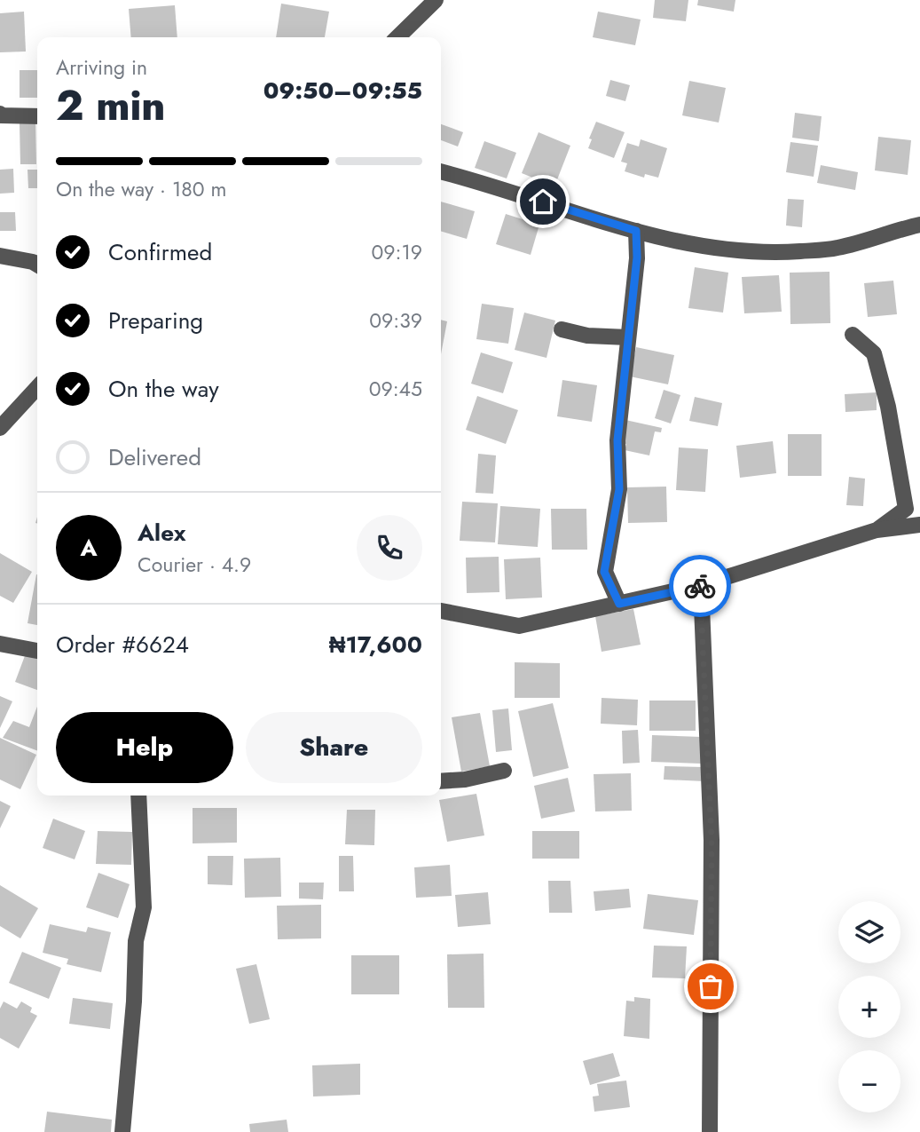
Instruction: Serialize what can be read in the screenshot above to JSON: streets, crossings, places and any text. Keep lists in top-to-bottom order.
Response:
{
  "page": {
    "heading": ["2 min", "Arriving in", "09:50–09:55"],
    "panel": [
      "Alex",
      "Courier · 4.9",
      "Order #6624",
      "₦17,600"
    ],
    "bar": "On the way · 180 m",
    "list": [
      ["Confirmed", "09:19"],
      ["Preparing", "09:39"],
      ["On the way", "09:45"],
      "Delivered"
    ],
    "round": "A",
    "buttons": ["Help", "Share"],
    "map_buttons": ["+", "−"]
  }
}
